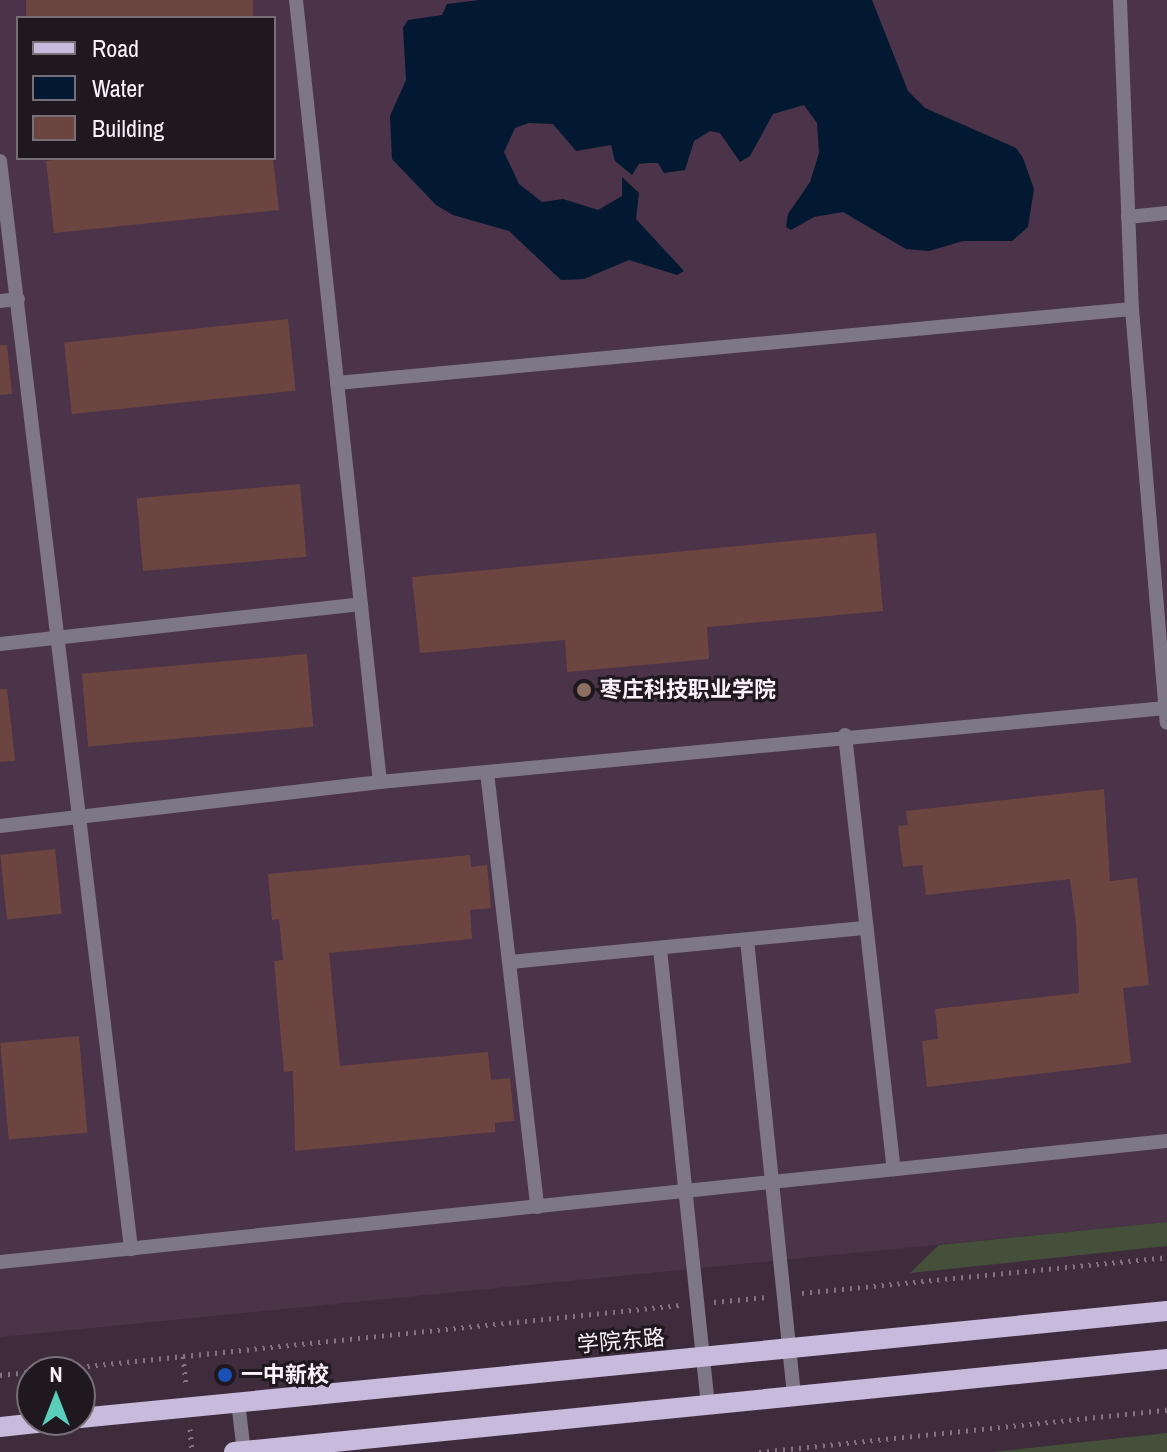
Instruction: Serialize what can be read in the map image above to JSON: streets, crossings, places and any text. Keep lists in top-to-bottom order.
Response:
{
  "streets": {
    "main road": ["学院东路"]
  },
  "places": ["枣庄科技职业学院", "一中新校"],
  "legend": ["Road", "Water", "Building"],
  "north": "top"
}
